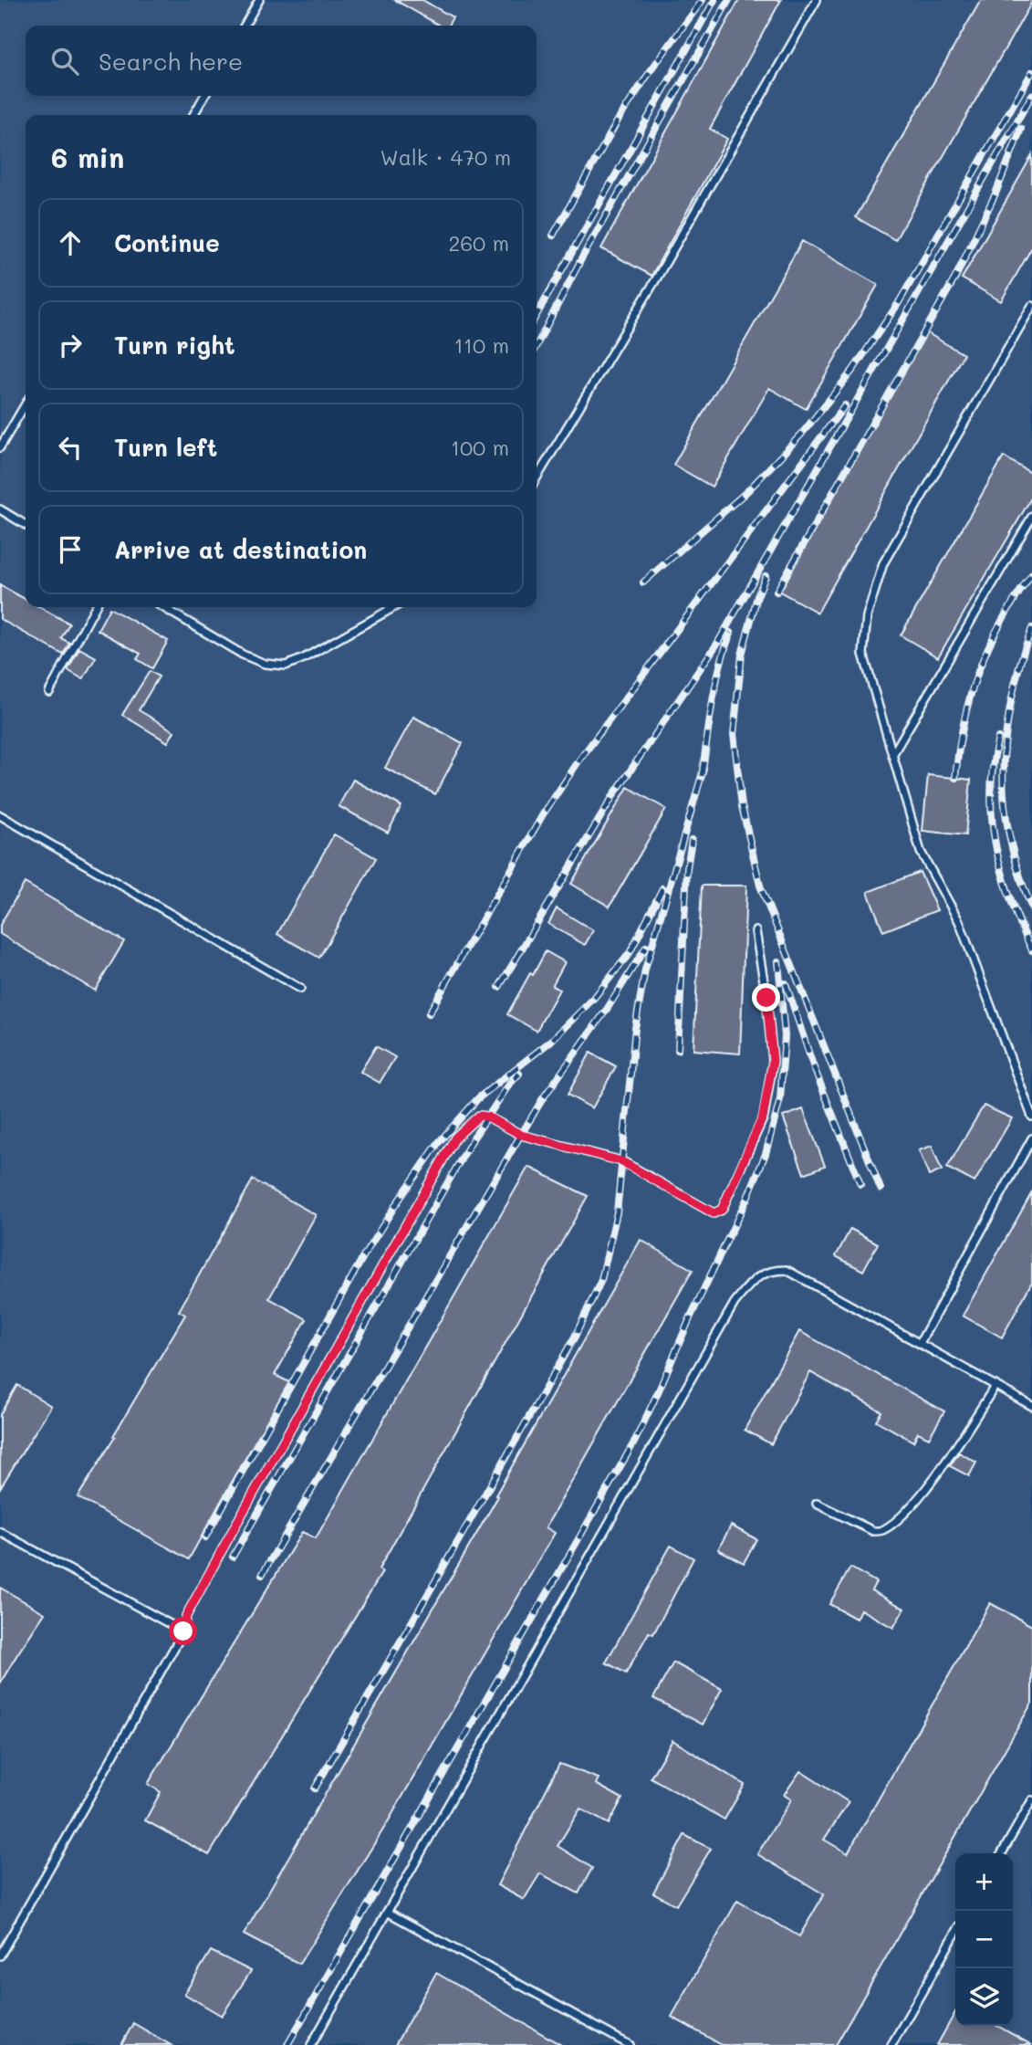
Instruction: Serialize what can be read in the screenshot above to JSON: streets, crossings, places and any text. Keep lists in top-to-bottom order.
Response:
{
  "page": {
    "search": "Search here",
    "heading": ["6 min", "Walk · 470 m"],
    "list": [
      ["Continue", "260 m"],
      ["Turn right", "110 m"],
      ["Turn left", "100 m"],
      "Arrive at destination"
    ],
    "map_buttons": ["+", "−"]
  }
}
